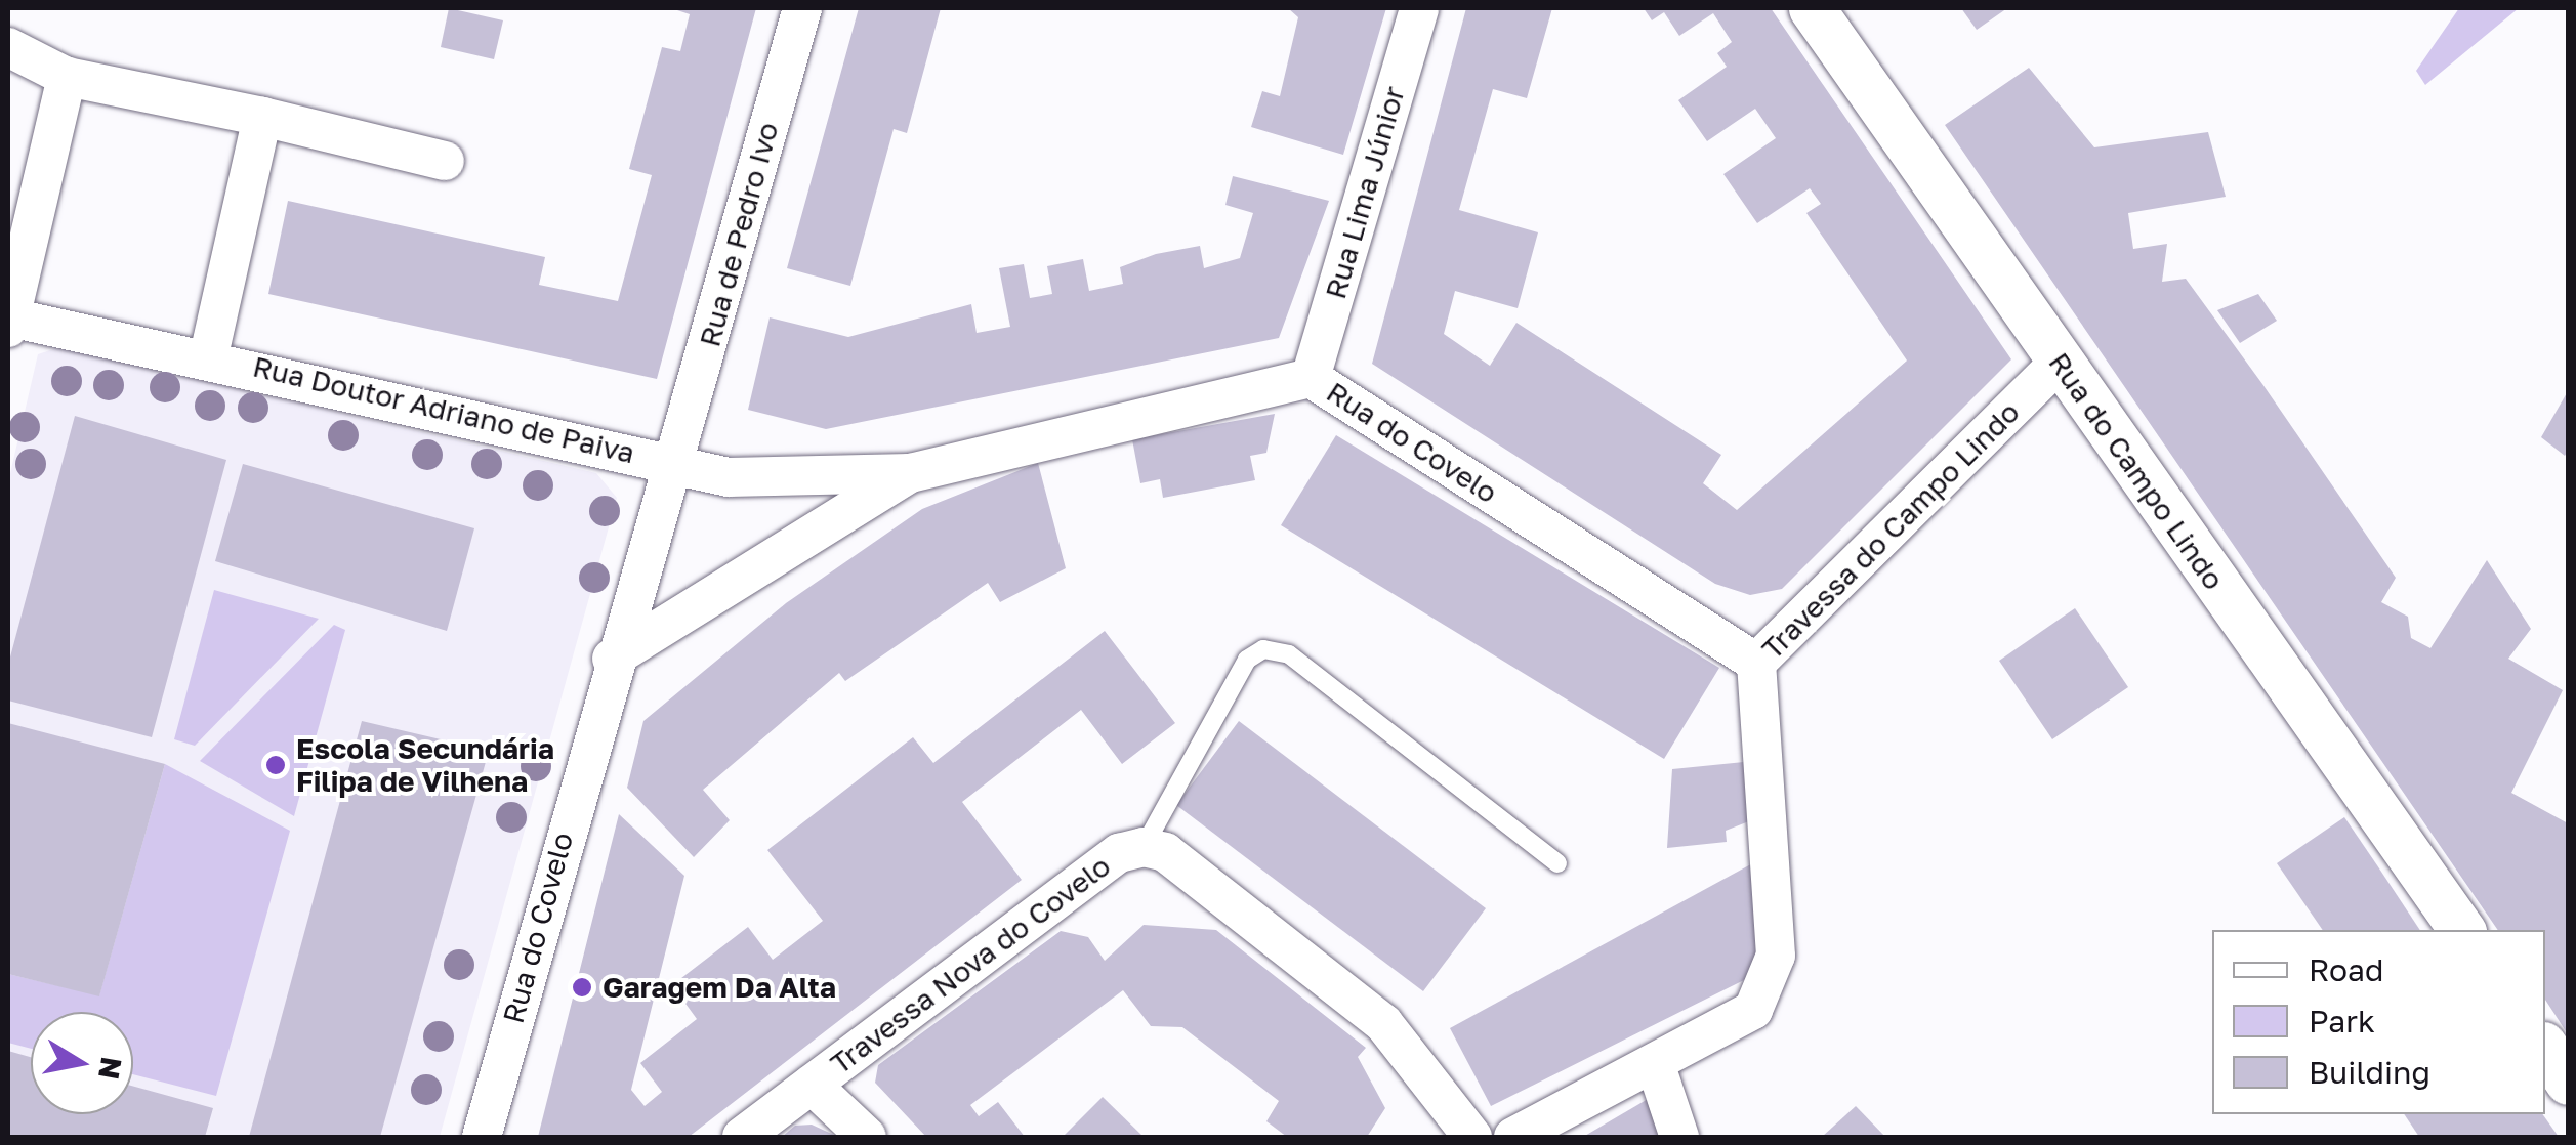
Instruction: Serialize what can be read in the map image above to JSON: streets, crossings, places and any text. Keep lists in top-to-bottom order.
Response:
{
  "streets": {
    "street": [
      "Rua Lima Júnior",
      "Rua de Pedro Ivo",
      "Rua Doutor Adriano de Paiva",
      "Rua do Covelo",
      "Rua do Campo Lindo",
      "Travessa do Campo Lindo",
      "Travessa Nova do Covelo"
    ]
  },
  "crossings": [
    ["Rua Lima Júnior", "Rua do Covelo"],
    ["Rua de Pedro Ivo", "Rua Doutor Adriano de Paiva"],
    ["Rua de Pedro Ivo", "Rua do Covelo"],
    ["Rua Doutor Adriano de Paiva", "Rua do Covelo"],
    ["Rua do Covelo", "Travessa do Campo Lindo"],
    ["Rua do Campo Lindo", "Travessa do Campo Lindo"]
  ],
  "places": ["Escola Secundária Filipa de Vilhena", "Garagem Da Alta"],
  "legend": ["Road", "Park", "Building"],
  "north": "right"
}
